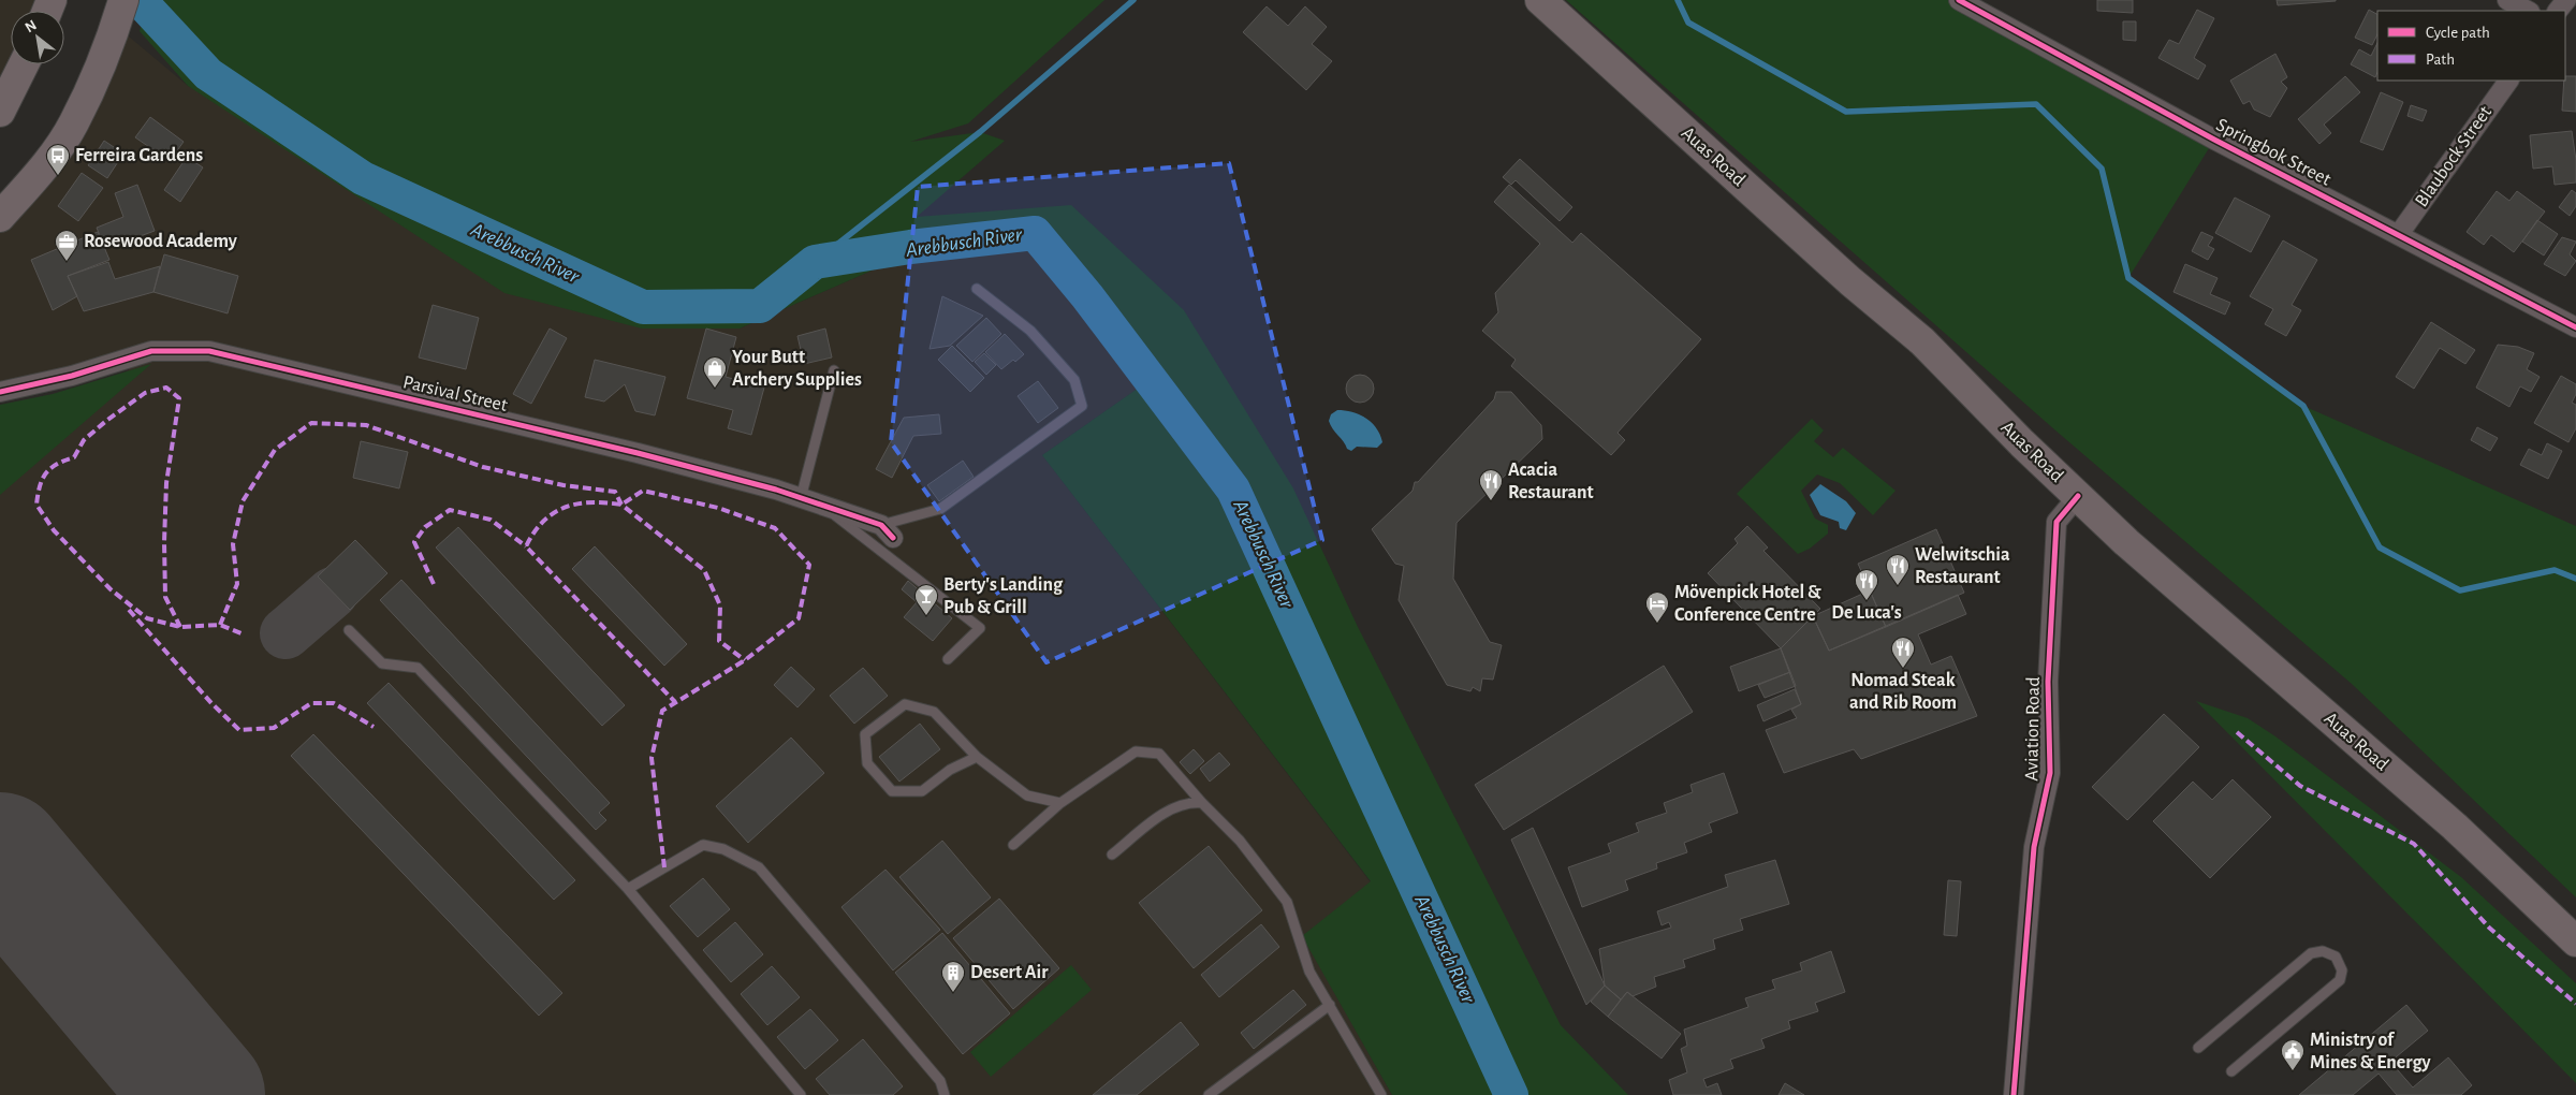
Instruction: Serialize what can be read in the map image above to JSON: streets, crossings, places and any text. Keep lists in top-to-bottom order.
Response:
{
  "streets": {
    "main road": ["Auas Road"],
    "street": [
      "Springbok Street",
      "Blaubock Street",
      "Parsival Street",
      "Aviation Road"
    ]
  },
  "crossings": [
    ["Springbok Street", "Blaubock Street"],
    ["Auas Road", "Aviation Road"]
  ],
  "water": ["Arebbusch River"],
  "places": {
    "bus stop": ["Ferreira Gardens"],
    "office": ["Rosewood Academy"],
    "shop": ["Your Butt Archery Supplies"],
    "restaurant": [
      "Acacia Restaurant",
      "Welwitschia Restaurant",
      "De Luca's",
      "Nomad Steak and Rib Room"
    ],
    "bar": ["Berty's Landing Pub & Grill"],
    "hotel": ["Mövenpick Hotel & Conference Centre"],
    "building": ["Desert Air"],
    "public building": ["Ministry of Mines & Energy"]
  },
  "legend": ["Cycle path", "Path"],
  "north": "top left"
}
